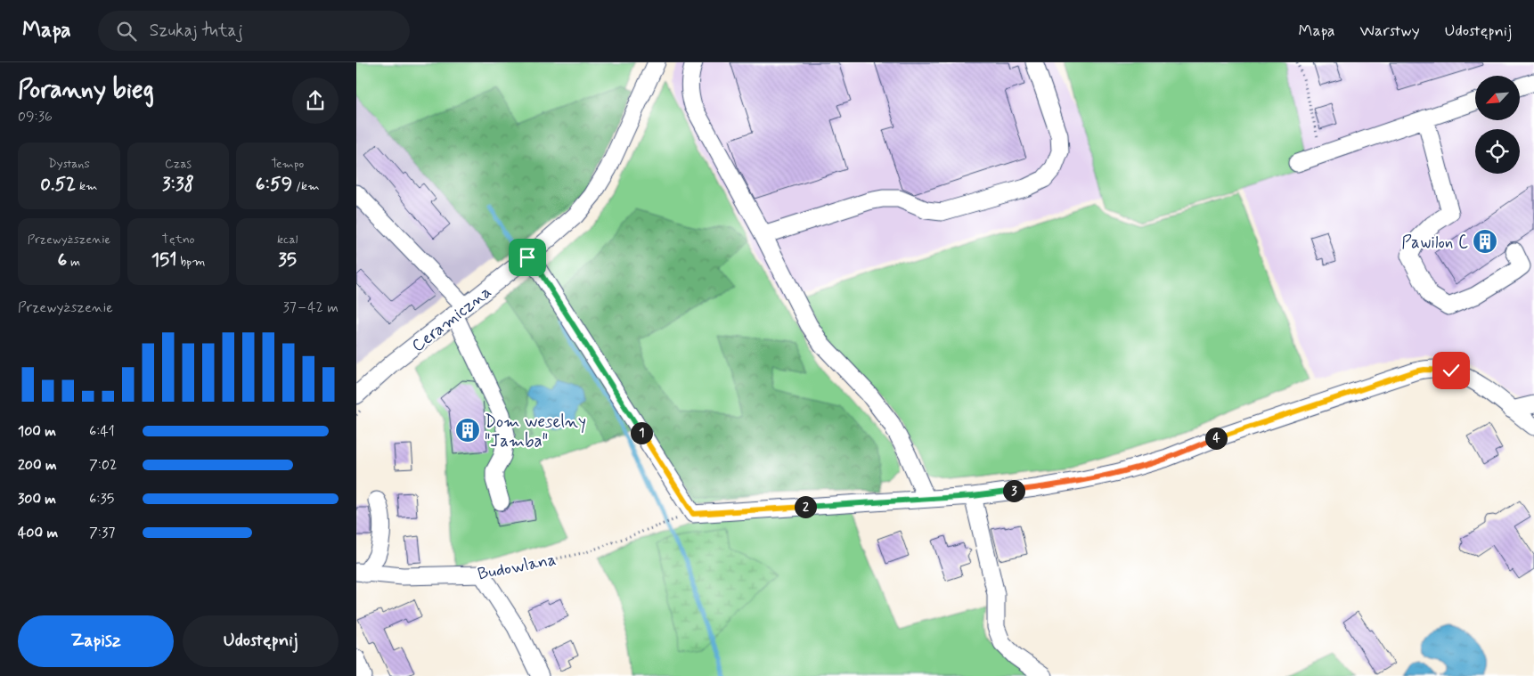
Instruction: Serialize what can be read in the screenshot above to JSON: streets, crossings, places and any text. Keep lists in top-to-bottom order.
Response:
{
  "streets": {
    "street": ["Ceramiczna", "Budowlana"]
  },
  "places": {
    "building": ["Pawilon C", "Dom weselny \"Jamba\""]
  },
  "north": "bottom left",
  "page": {
    "header": "Mapa",
    "search": "Szukaj tutaj",
    "nav": ["Mapa", "Warstwy", "Udostępnij"],
    "heading": ["Poranny bieg", "09:36"],
    "stats": [
      ["Dystans", "0.52 km"],
      ["Czas", "3:38"],
      ["Tempo", "6:59 /km"],
      ["Przewyższenie", "6 m"],
      ["Tętno", "151 bpm"],
      ["kcal", "35"]
    ],
    "chart": ["Przewyższenie", "37–42 m"],
    "list": [
      {
        "name": "100 m",
        "note": "6:41"
      },
      {
        "name": "200 m",
        "note": "7:02"
      },
      {
        "name": "300 m",
        "note": "6:35"
      },
      {
        "name": "400 m",
        "note": "7:37"
      }
    ],
    "pins": [
      "1",
      "4",
      "3",
      "2"
    ],
    "buttons": ["Zapisz", "Udostępnij"]
  }
}
